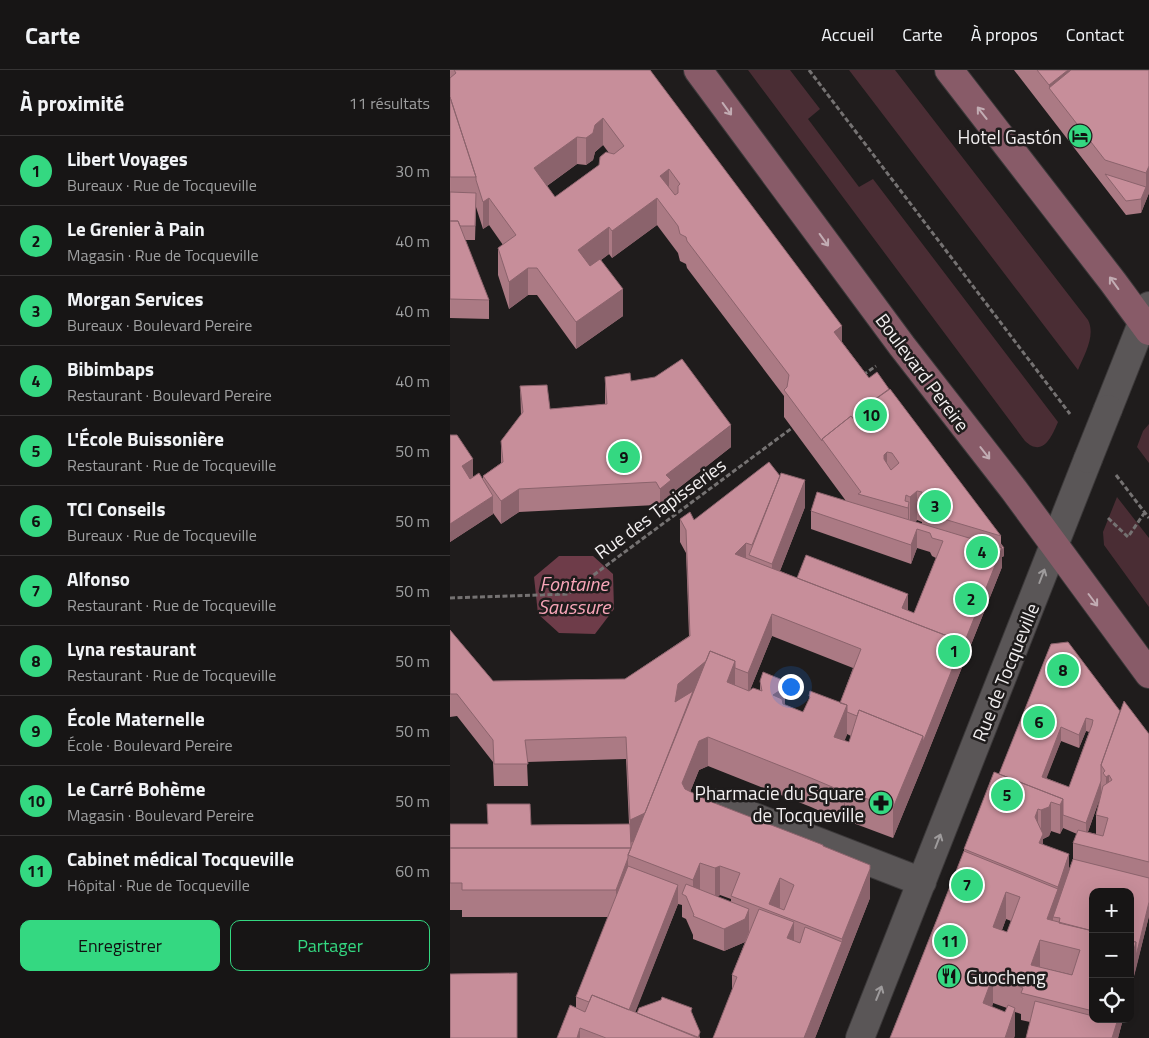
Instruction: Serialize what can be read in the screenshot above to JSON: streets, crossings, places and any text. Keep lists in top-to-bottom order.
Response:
{
  "streets": {
    "main road": ["Boulevard Pereire"],
    "street": ["Rue de Tocqueville"],
    "path": ["Rue des Tapisseries"]
  },
  "crossings": [
    ["Boulevard Pereire", "Rue de Tocqueville"]
  ],
  "one_way": ["Rue de Tocqueville"],
  "water": ["Fontaine Saussure"],
  "places": {
    "hotel": ["Hotel Gastón"],
    "pharmacy": ["Pharmacie du Square de Tocqueville"],
    "restaurant": ["Guocheng"]
  },
  "page": {
    "header": "Carte",
    "nav": [
      "Accueil",
      "Carte",
      "À propos",
      "Contact"
    ],
    "heading": ["À proximité", "11 résultats"],
    "list": [
      {
        "mark": "1",
        "name": "Libert Voyages",
        "note": "Bureaux · Rue de Tocqueville",
        "value": "30 m"
      },
      {
        "mark": "2",
        "name": "Le Grenier à Pain",
        "note": "Magasin · Rue de Tocqueville",
        "value": "40 m"
      },
      {
        "mark": "3",
        "name": "Morgan Services",
        "note": "Bureaux · Boulevard Pereire",
        "value": "40 m"
      },
      {
        "mark": "4",
        "name": "Bibimbaps",
        "note": "Restaurant · Boulevard Pereire",
        "value": "40 m"
      },
      {
        "mark": "5",
        "name": "L'École Buissonière",
        "note": "Restaurant · Rue de Tocqueville",
        "value": "50 m"
      },
      {
        "mark": "6",
        "name": "TCI Conseils",
        "note": "Bureaux · Rue de Tocqueville",
        "value": "50 m"
      },
      {
        "mark": "7",
        "name": "Alfonso",
        "note": "Restaurant · Rue de Tocqueville",
        "value": "50 m"
      },
      {
        "mark": "8",
        "name": "Lyna restaurant",
        "note": "Restaurant · Rue de Tocqueville",
        "value": "50 m"
      },
      {
        "mark": "9",
        "name": "École Maternelle",
        "note": "École · Boulevard Pereire",
        "value": "50 m"
      },
      {
        "mark": "10",
        "name": "Le Carré Bohème",
        "note": "Magasin · Boulevard Pereire",
        "value": "50 m"
      },
      {
        "mark": "11",
        "name": "Cabinet médical Tocqueville",
        "note": "Hôpital · Rue de Tocqueville",
        "value": "60 m"
      }
    ],
    "pins": [
      "10",
      "9",
      "3",
      "4",
      "2",
      "1",
      "8",
      "6",
      "5",
      "7",
      "11"
    ],
    "map_buttons": ["+", "−"],
    "buttons": ["Enregistrer", "Partager"]
  }
}
